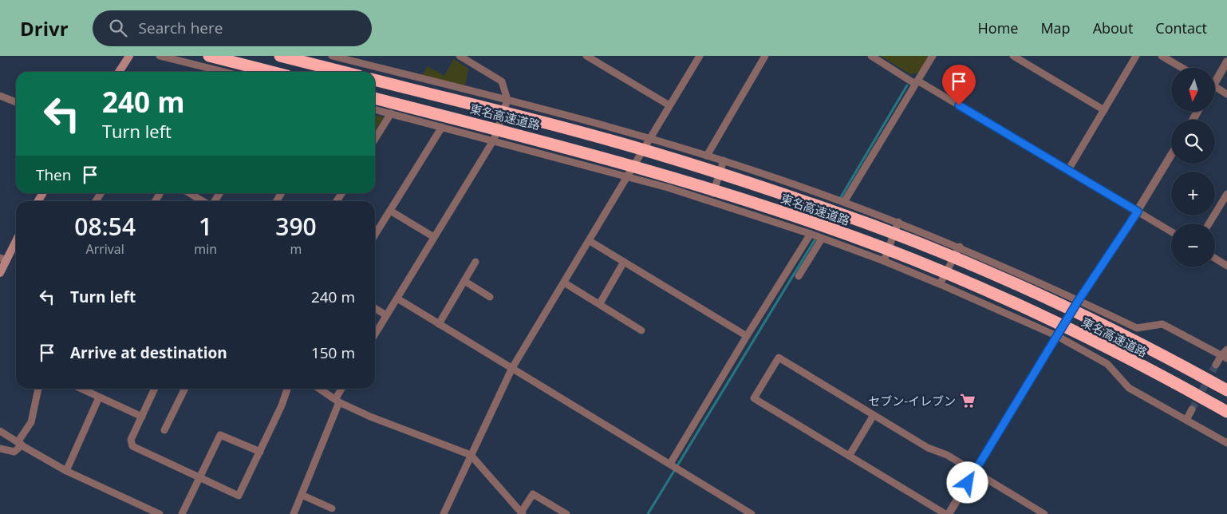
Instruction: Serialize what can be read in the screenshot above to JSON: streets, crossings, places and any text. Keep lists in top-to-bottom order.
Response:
{
  "streets": {
    "highway": ["東名高速道路"]
  },
  "places": {
    "supermarket": ["セブン-イレブン"]
  },
  "north": "bottom",
  "page": {
    "header": "Drivr",
    "search": "Search here",
    "nav": [
      "Home",
      "Map",
      "About",
      "Contact"
    ],
    "map_buttons": ["+", "−"],
    "turn": ["240 m", "Turn left"],
    "then": "Then",
    "eta": [
      "08:54",
      "Arrival",
      "1",
      "min",
      "390",
      "m"
    ],
    "list": [
      {
        "name": "Turn left",
        "value": "240 m"
      },
      {
        "name": "Arrive at destination",
        "value": "150 m"
      }
    ]
  }
}
